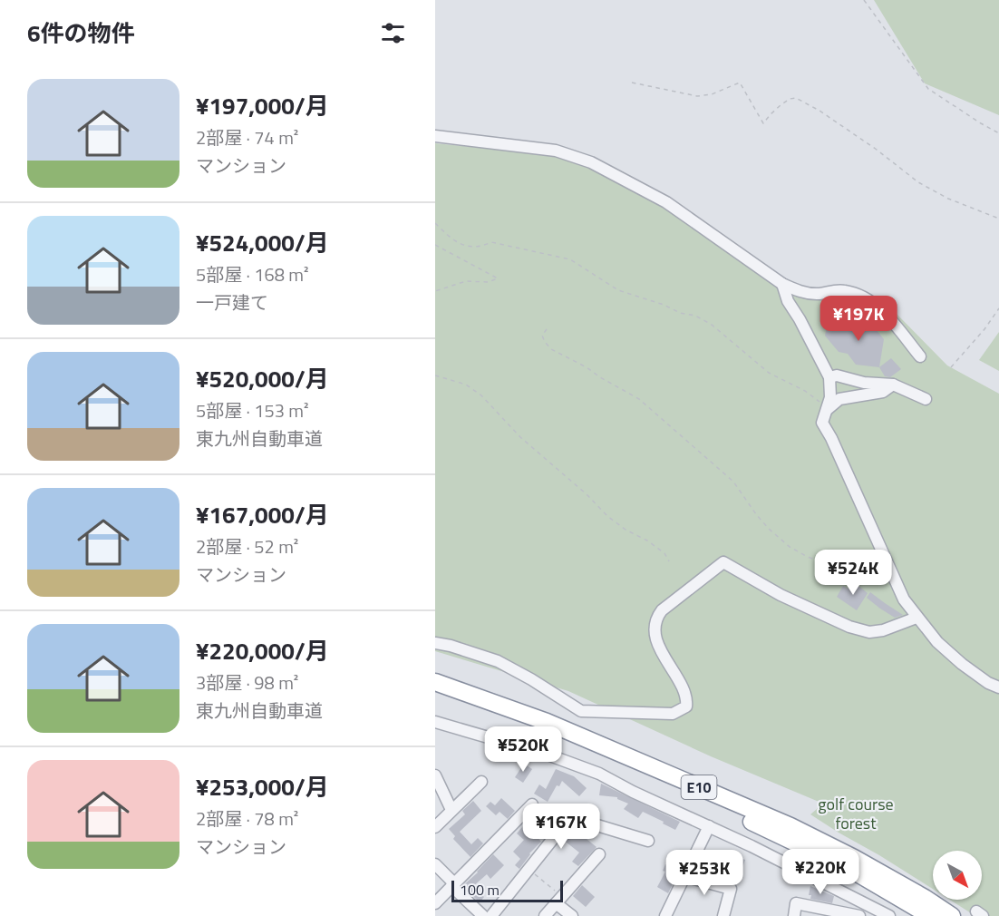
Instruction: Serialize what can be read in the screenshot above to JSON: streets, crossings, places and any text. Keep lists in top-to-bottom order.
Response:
{
  "streets": {
    "highway": ["E10"]
  },
  "parks": ["golf course forest"],
  "scale_bar": "100 m",
  "north": "bottom right",
  "page": {
    "heading": "6件の物件",
    "list": [
      {
        "name": "¥197,000/月",
        "note": "2部屋 · 74 m² · マンション"
      },
      {
        "name": "¥524,000/月",
        "note": "5部屋 · 168 m² · 一戸建て"
      },
      {
        "name": "¥520,000/月",
        "note": "5部屋 · 153 m² · 東九州自動車道"
      },
      {
        "name": "¥167,000/月",
        "note": "2部屋 · 52 m² · マンション"
      },
      {
        "name": "¥220,000/月",
        "note": "3部屋 · 98 m² · 東九州自動車道"
      },
      {
        "name": "¥253,000/月",
        "note": "2部屋 · 78 m² · マンション"
      }
    ],
    "price": [
      "¥197K",
      "¥524K",
      "¥520K",
      "¥167K",
      "¥220K",
      "¥253K"
    ],
    "scale": "100 m"
  }
}
